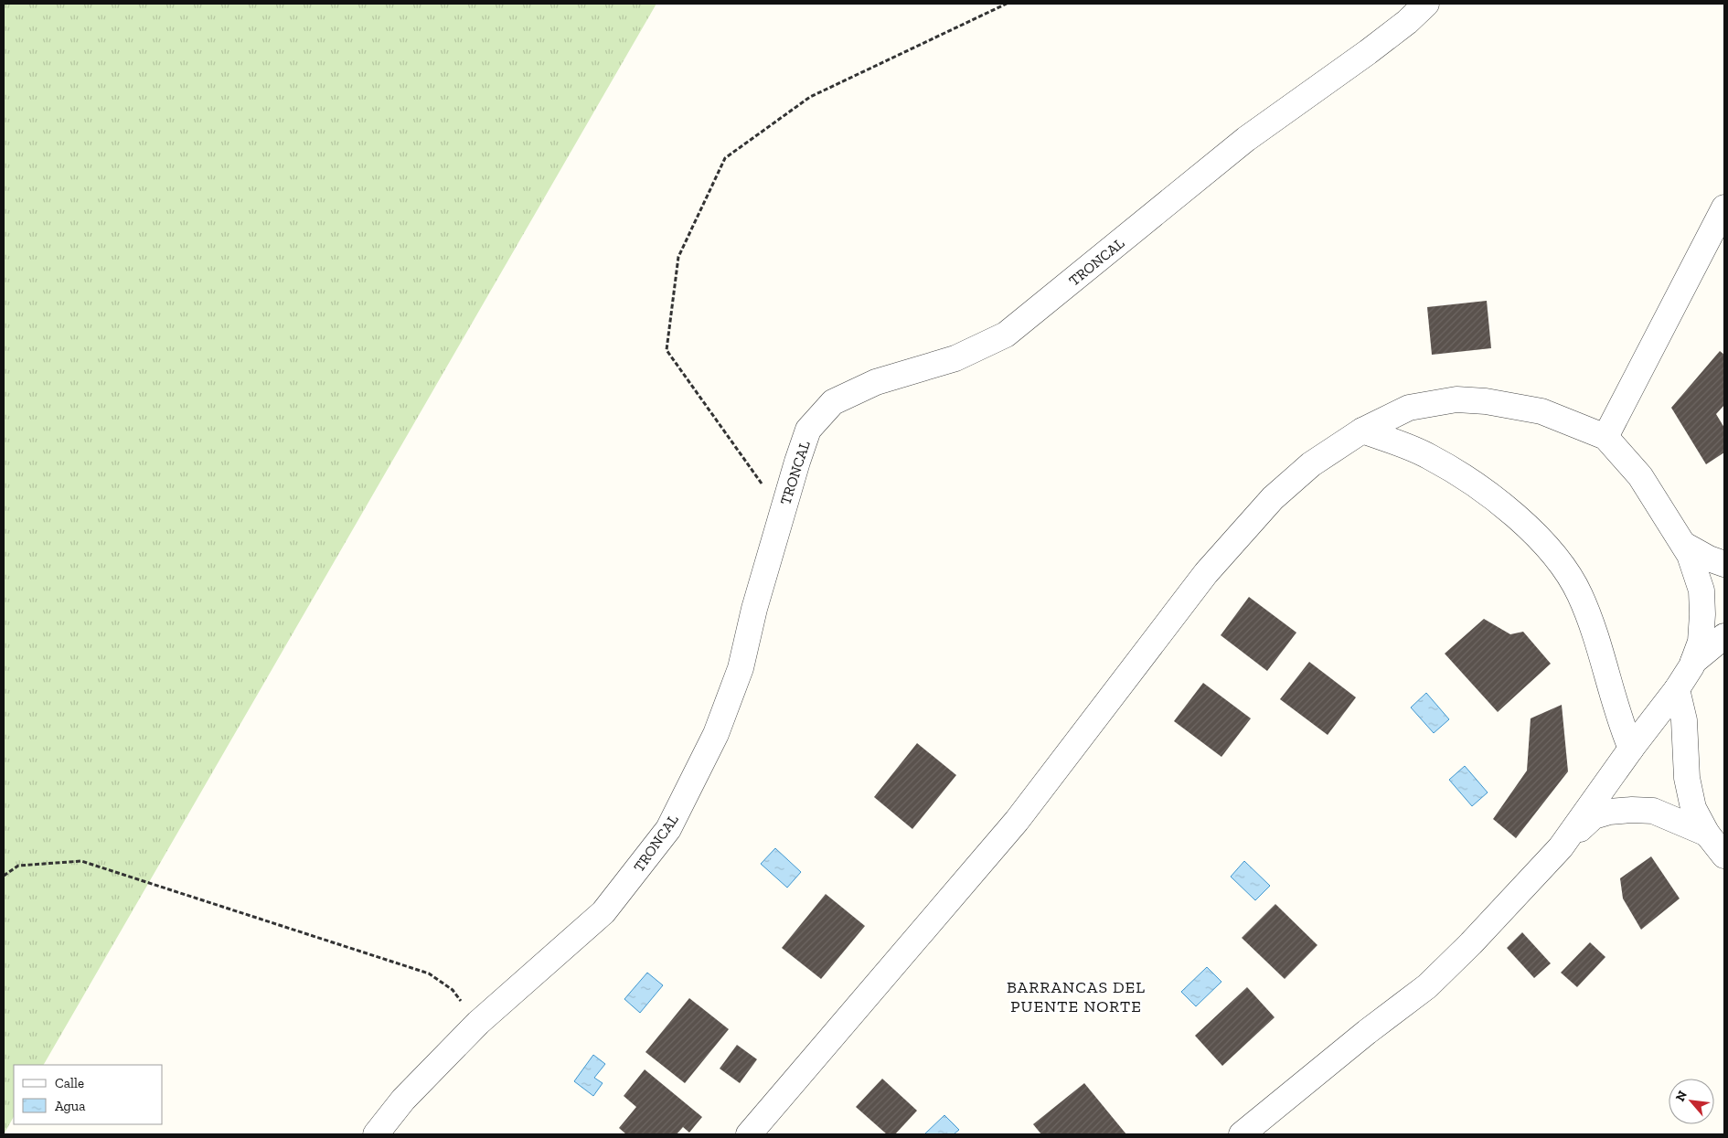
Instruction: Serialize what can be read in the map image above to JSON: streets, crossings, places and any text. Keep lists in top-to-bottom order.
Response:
{
  "streets": {
    "street": ["TRONCAL"]
  },
  "districts": ["BARRANCAS DEL PUENTE NORTE"],
  "legend": ["Calle", "Agua"],
  "north": "top left"
}
